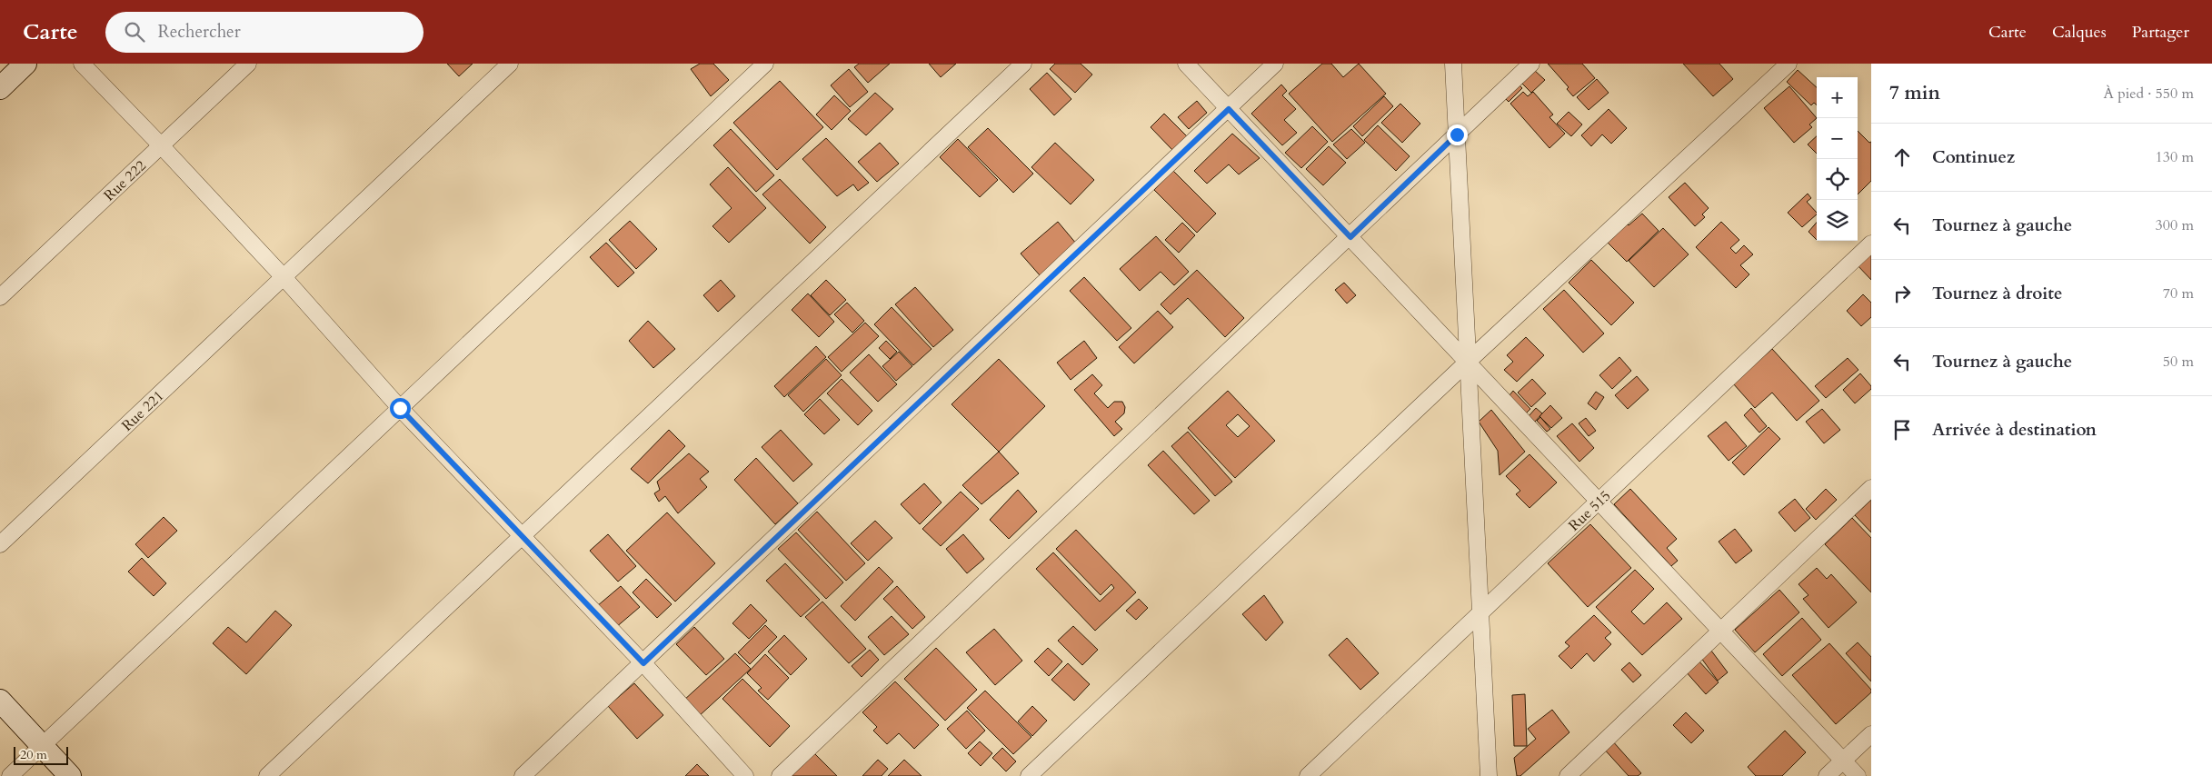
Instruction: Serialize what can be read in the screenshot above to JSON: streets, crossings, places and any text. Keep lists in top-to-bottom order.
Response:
{
  "streets": {
    "street": ["Rue 222", "Rue 221", "Rue 515"]
  },
  "scale_bar": "20 m",
  "page": {
    "header": "Carte",
    "search": "Rechercher",
    "nav": ["Carte", "Calques", "Partager"],
    "heading": ["7 min", "À pied · 550 m"],
    "map_buttons": ["+", "−"],
    "list": [
      ["Continuez", "130 m"],
      ["Tournez à gauche", "300 m"],
      ["Tournez à droite", "70 m"],
      ["Tournez à gauche", "50 m"],
      "Arrivée à destination"
    ],
    "scale": "20 m"
  }
}
